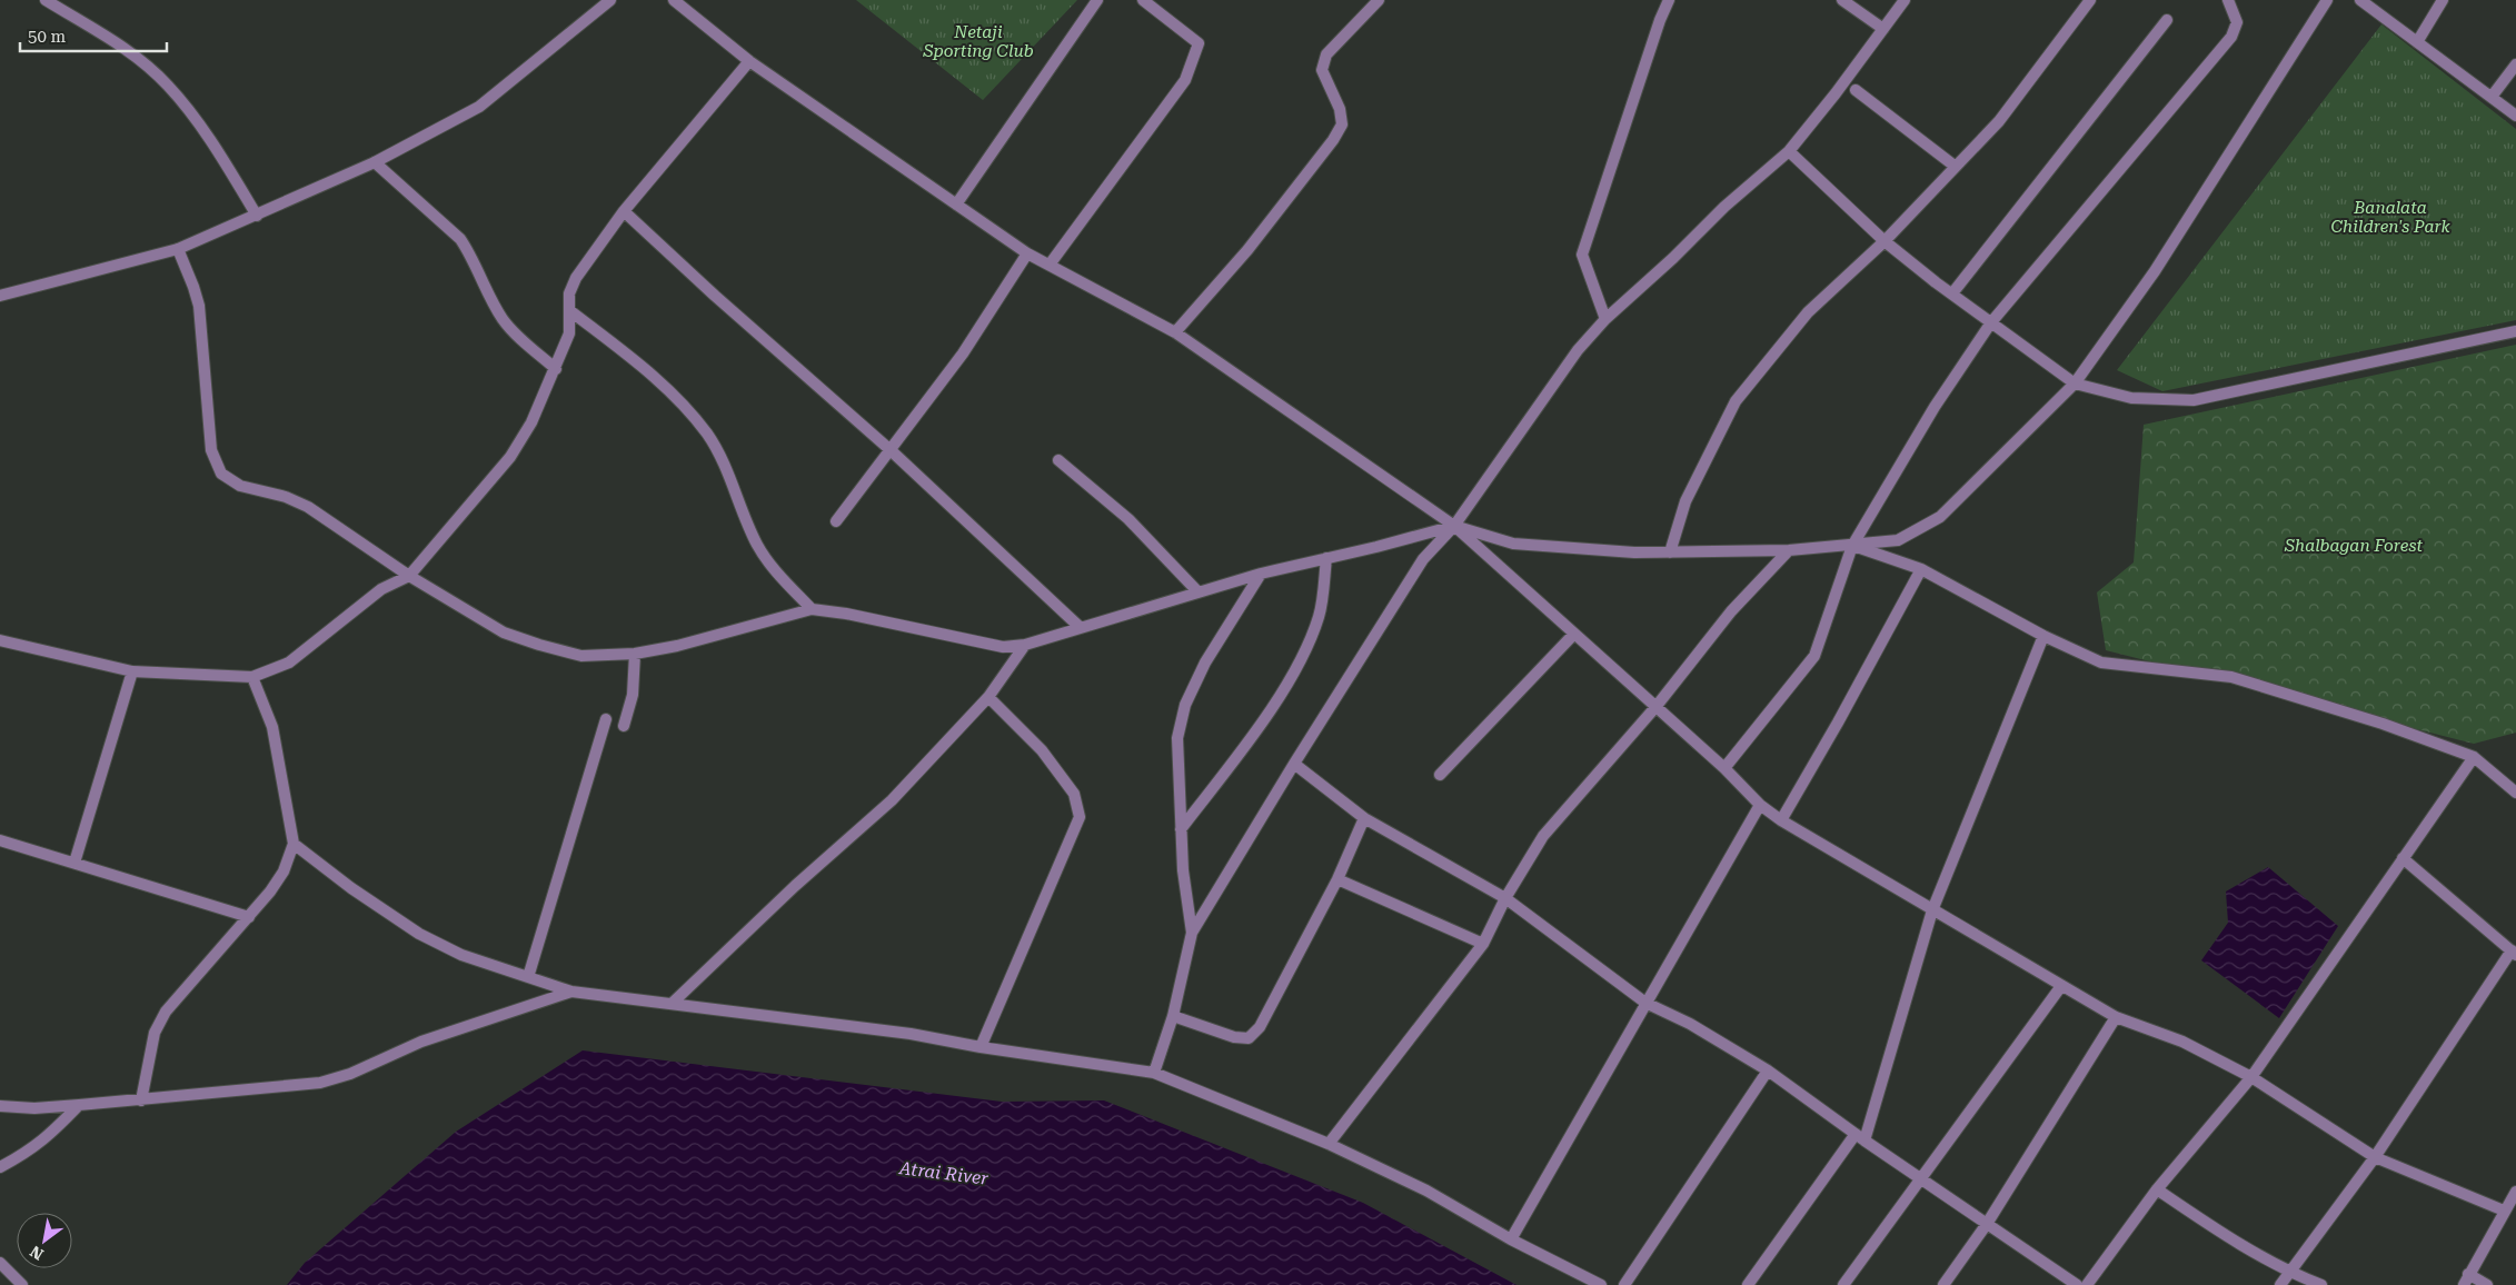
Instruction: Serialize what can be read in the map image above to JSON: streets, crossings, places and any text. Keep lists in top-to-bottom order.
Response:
{
  "water": ["Atrai River"],
  "parks": ["Netaji Sporting Club", "Banalata Children's Park", "Shalbagan Forest"],
  "scale_bar": "50 m",
  "north": "bottom left"
}
